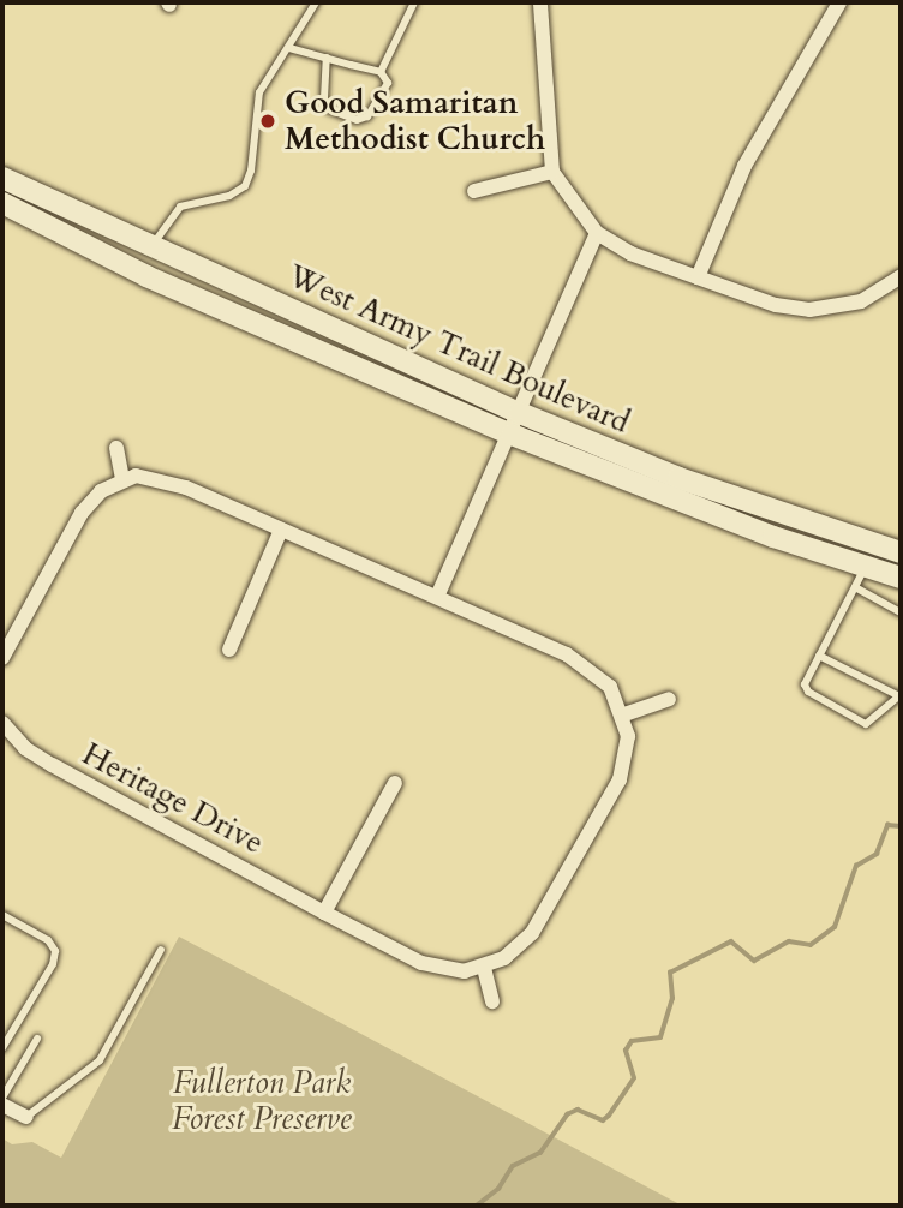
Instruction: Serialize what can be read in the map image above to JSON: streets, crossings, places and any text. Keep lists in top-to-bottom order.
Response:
{
  "streets": {
    "main road": ["West Army Trail Boulevard"],
    "street": ["Heritage Drive"]
  },
  "parks": ["Fullerton Park Forest Preserve"],
  "places": ["Good Samaritan Methodist Church"]
}
